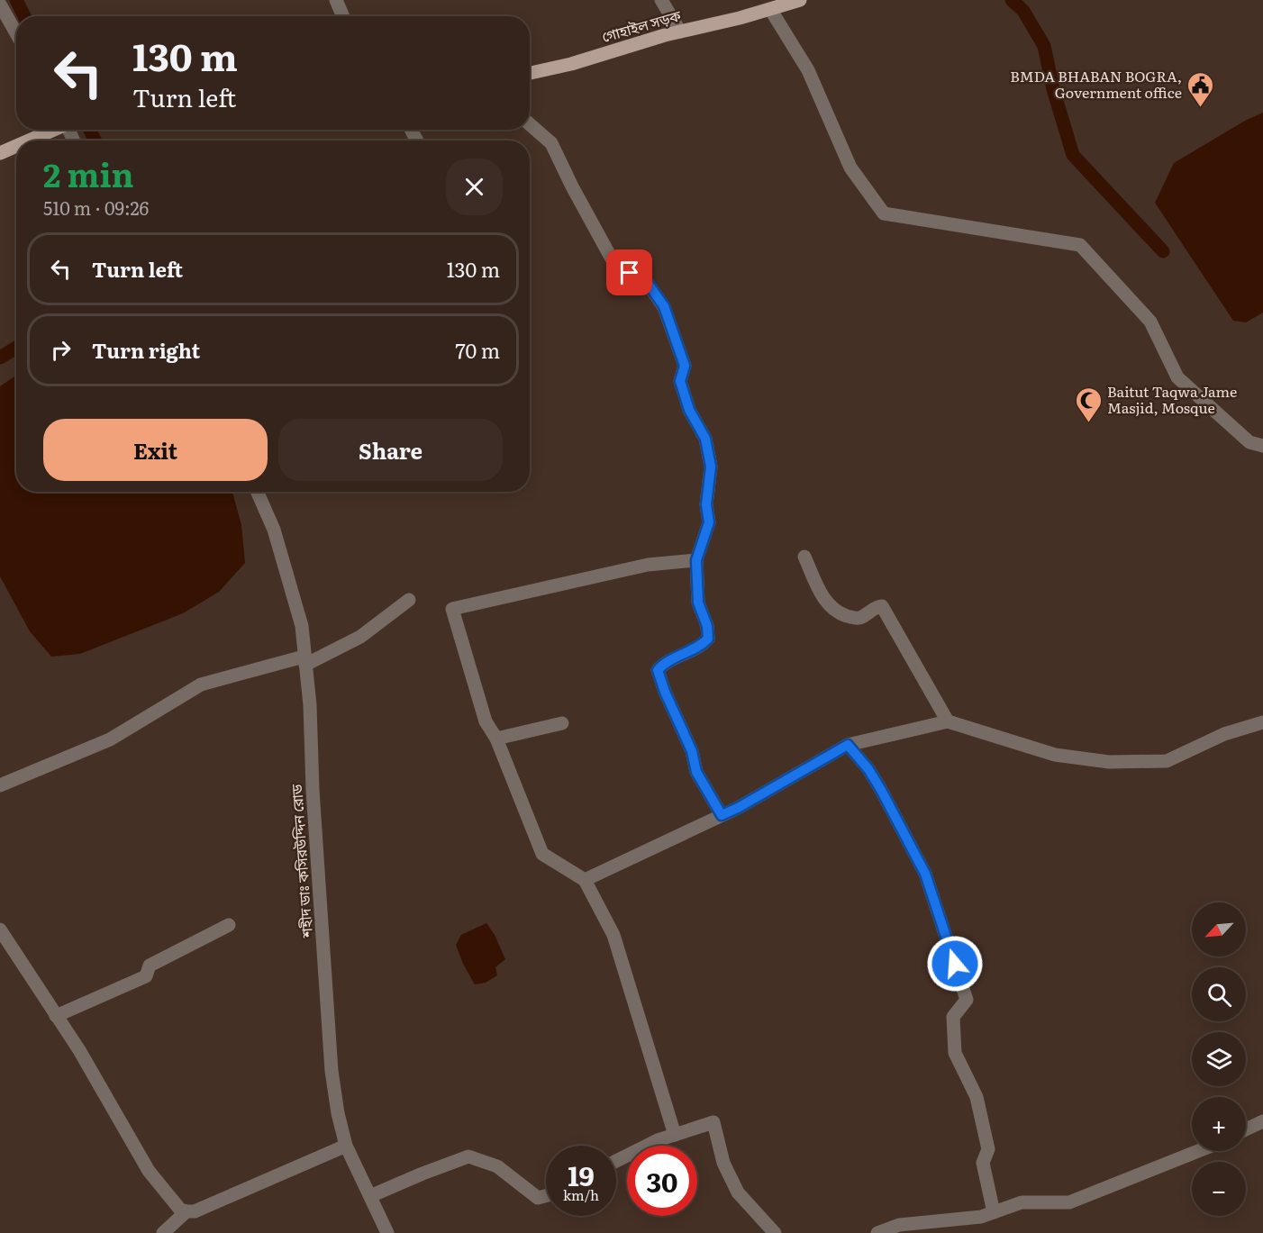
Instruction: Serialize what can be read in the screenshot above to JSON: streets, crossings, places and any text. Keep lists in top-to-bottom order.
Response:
{
  "streets": {
    "main road": ["গোহাইল সড়ক"],
    "street": ["শহীদ ডাঃ কসিরউদ্দিন রোড"]
  },
  "places": {
    "public building": ["BMDA BHABAN BOGRA, Government office"],
    "mosque": ["Baitut Taqwa Jame Masjid, Mosque"]
  },
  "north": "bottom left",
  "page": {
    "turn": ["130 m", "Turn left"],
    "heading": ["2 min", "510 m · 09:26"],
    "list": [
      {
        "name": "Turn left",
        "value": "130 m"
      },
      {
        "name": "Turn right",
        "value": "70 m"
      }
    ],
    "buttons": ["Exit", "Share"],
    "map_buttons": ["+", "−"],
    "speed": "19 km/h",
    "limit": "30"
  }
}
